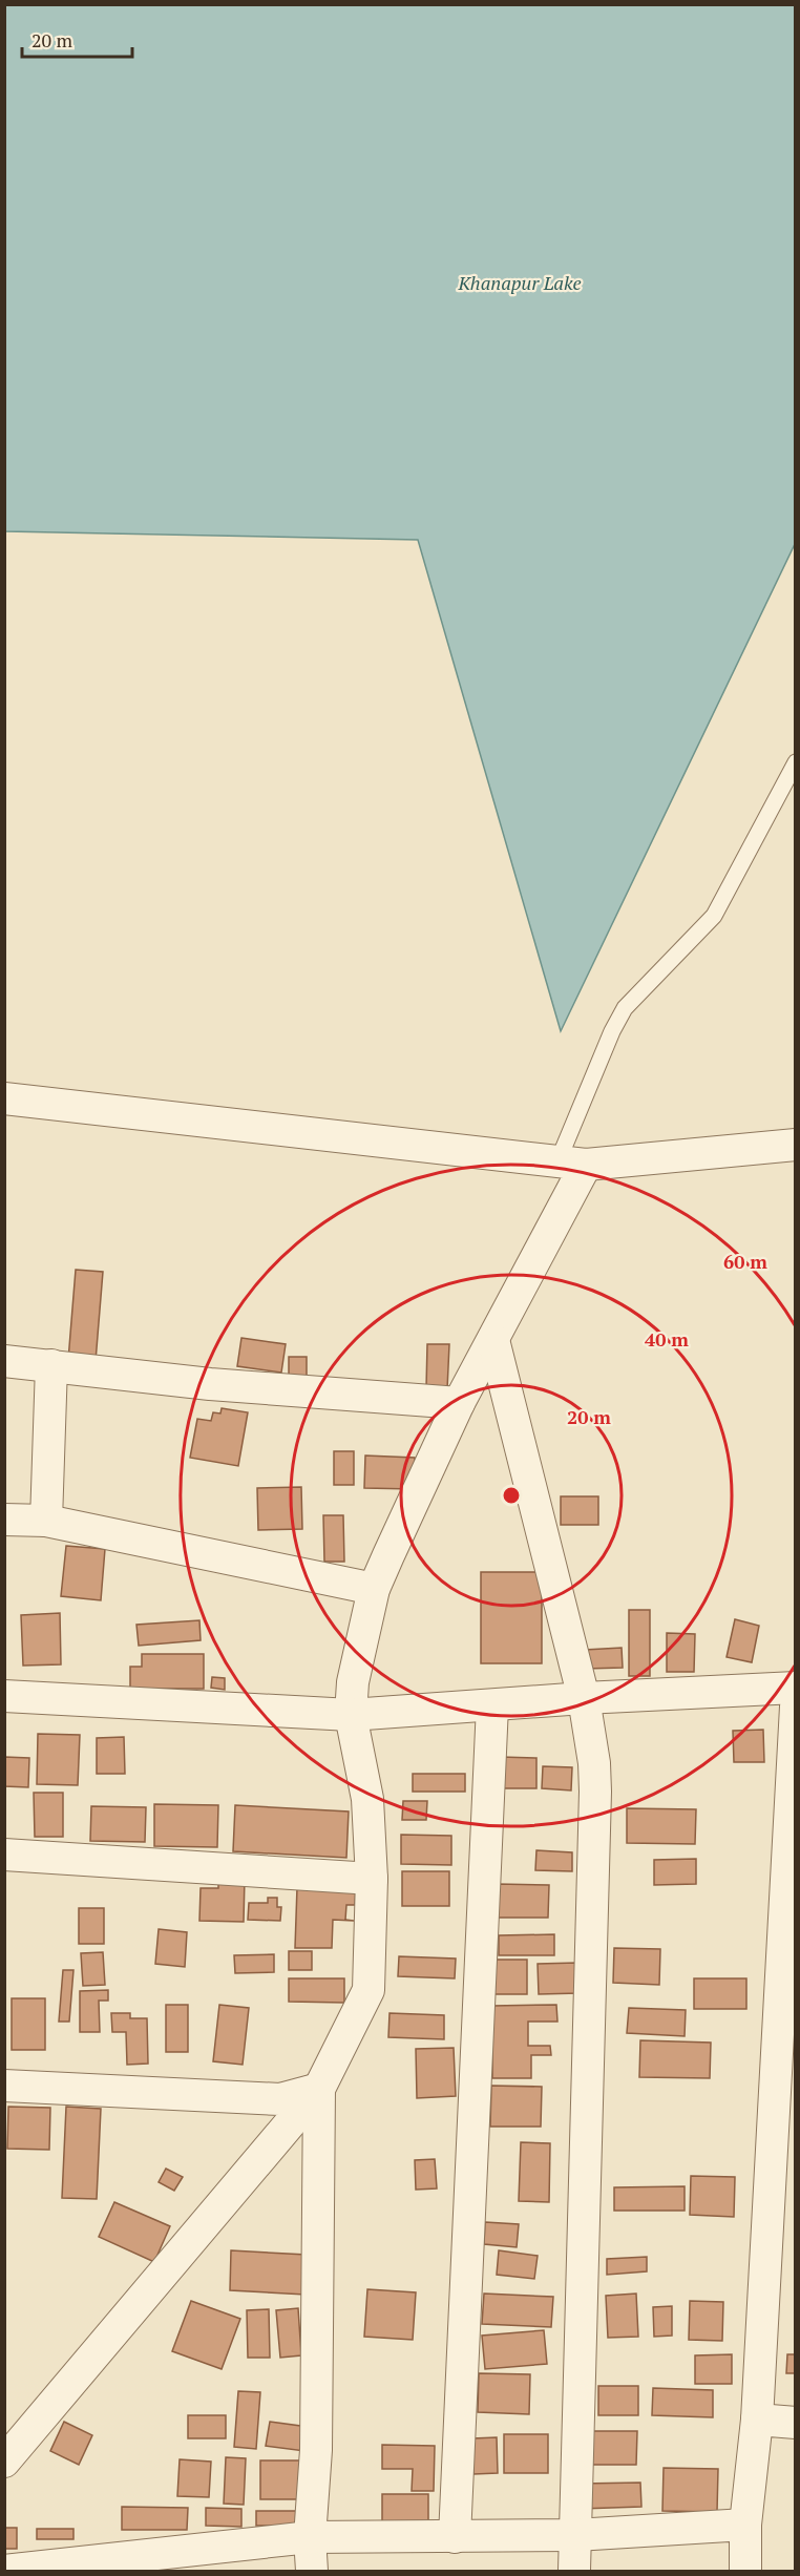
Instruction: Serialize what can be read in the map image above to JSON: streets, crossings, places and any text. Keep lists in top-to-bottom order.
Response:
{
  "water": ["Khanapur Lake"],
  "scale_bar": "20 m",
  "rings": ["60 m", "40 m", "20 m"]
}
